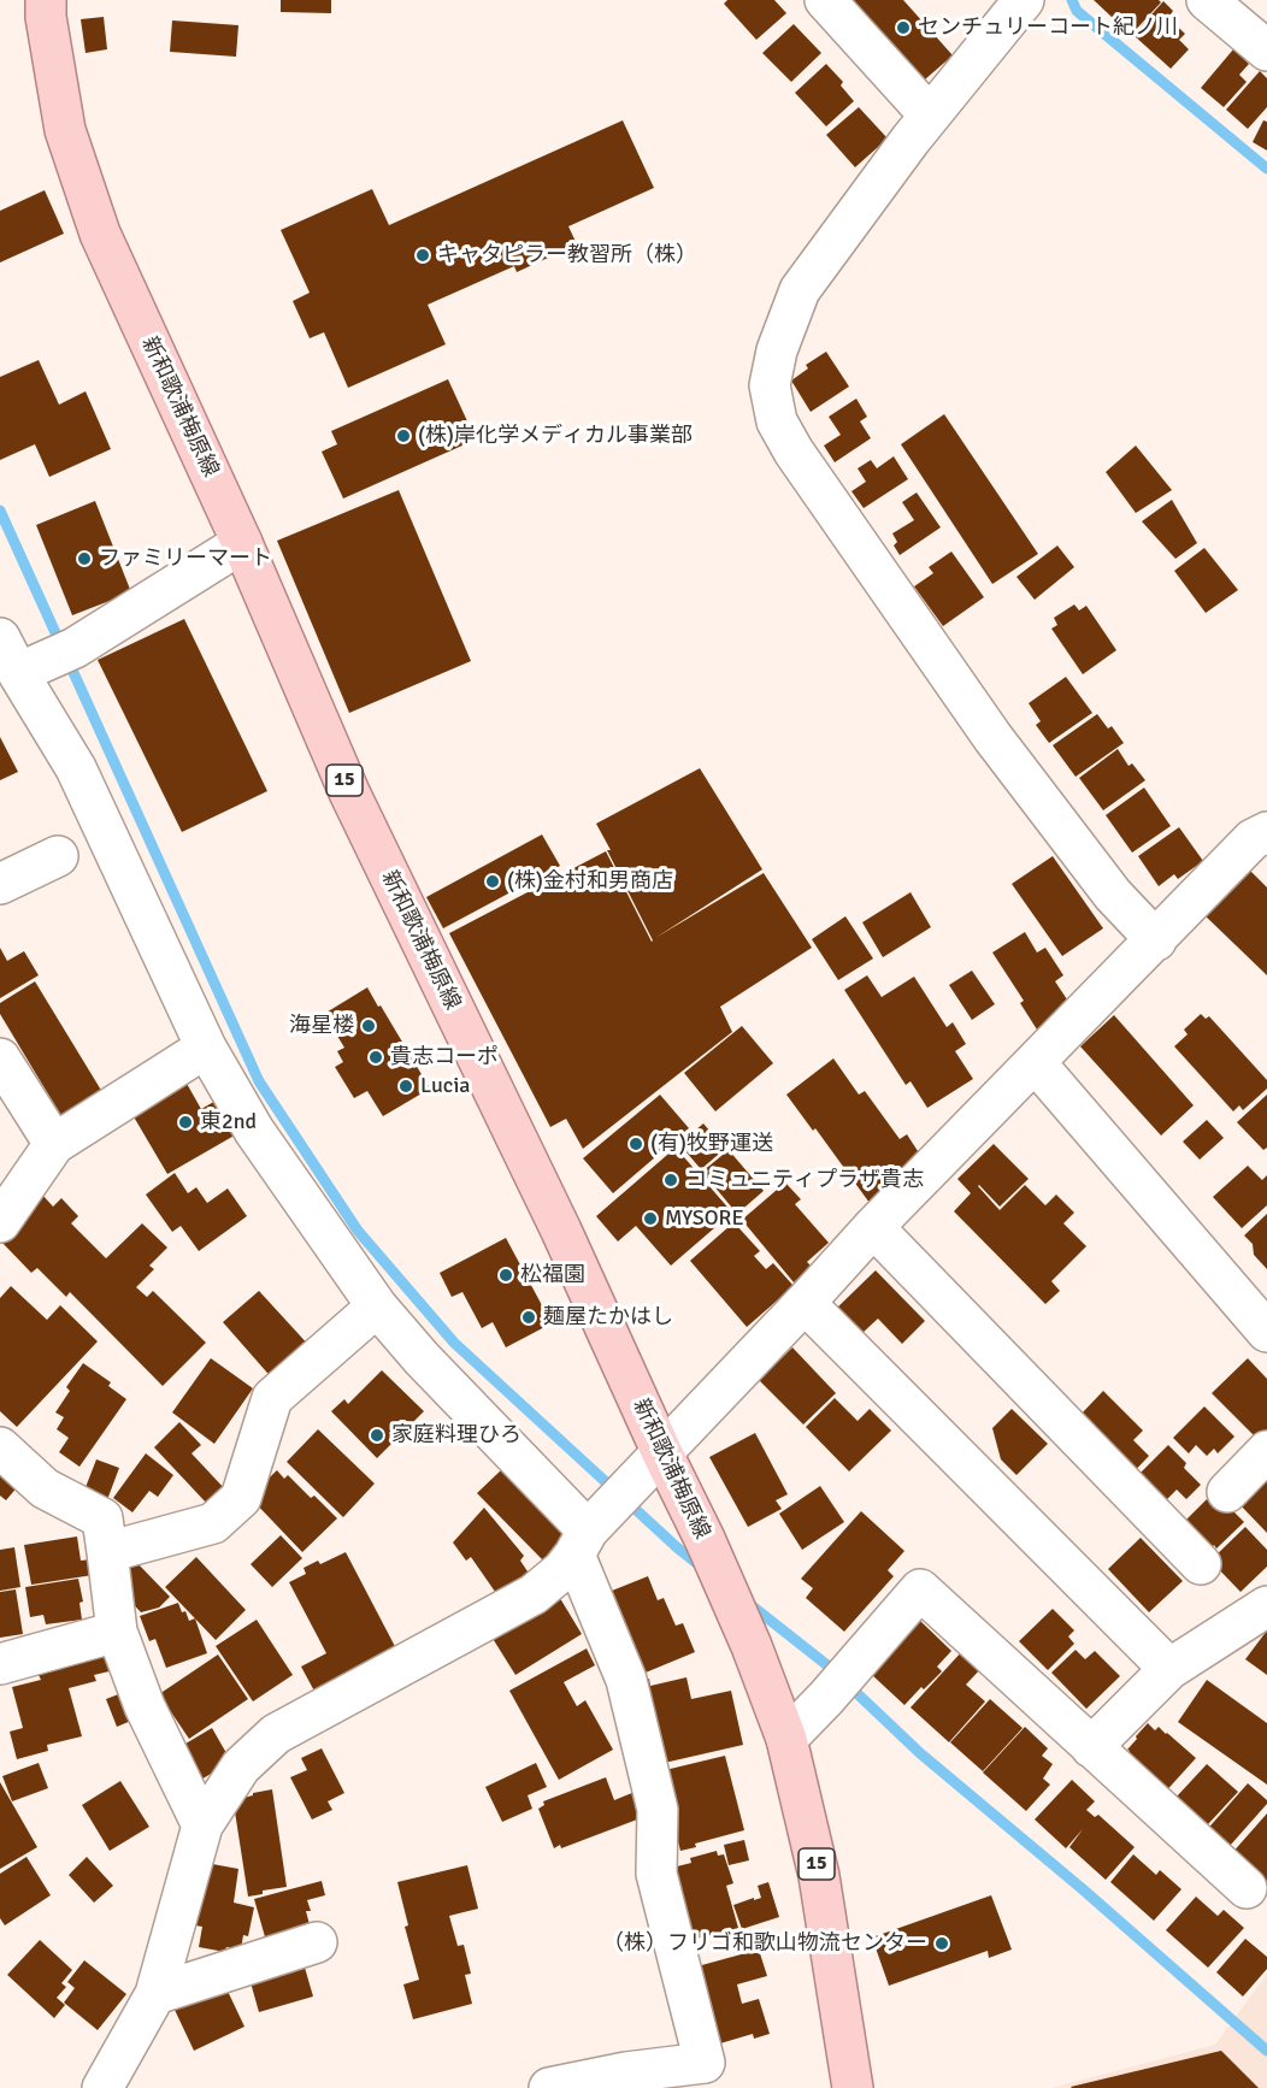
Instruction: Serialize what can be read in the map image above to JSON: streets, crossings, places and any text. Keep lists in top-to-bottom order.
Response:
{
  "streets": {
    "main road": ["新和歌浦梅原線", "15"]
  },
  "places": [
    "センチュリーコート紀ノ川",
    "キャタピラー教習所（株）",
    "(株)岸化学メディカル事業部",
    "ファミリーマート",
    "(株)金村和男商店",
    "海星楼",
    "貴志コーポ",
    "Lucia",
    "東2nd",
    "(有)牧野運送",
    "コミュニティプラザ貴志",
    "MYSORE",
    "松福園",
    "麺屋たかはし",
    "家庭料理ひろ",
    "（株）フリゴ和歌山物流センター"
  ]
}
